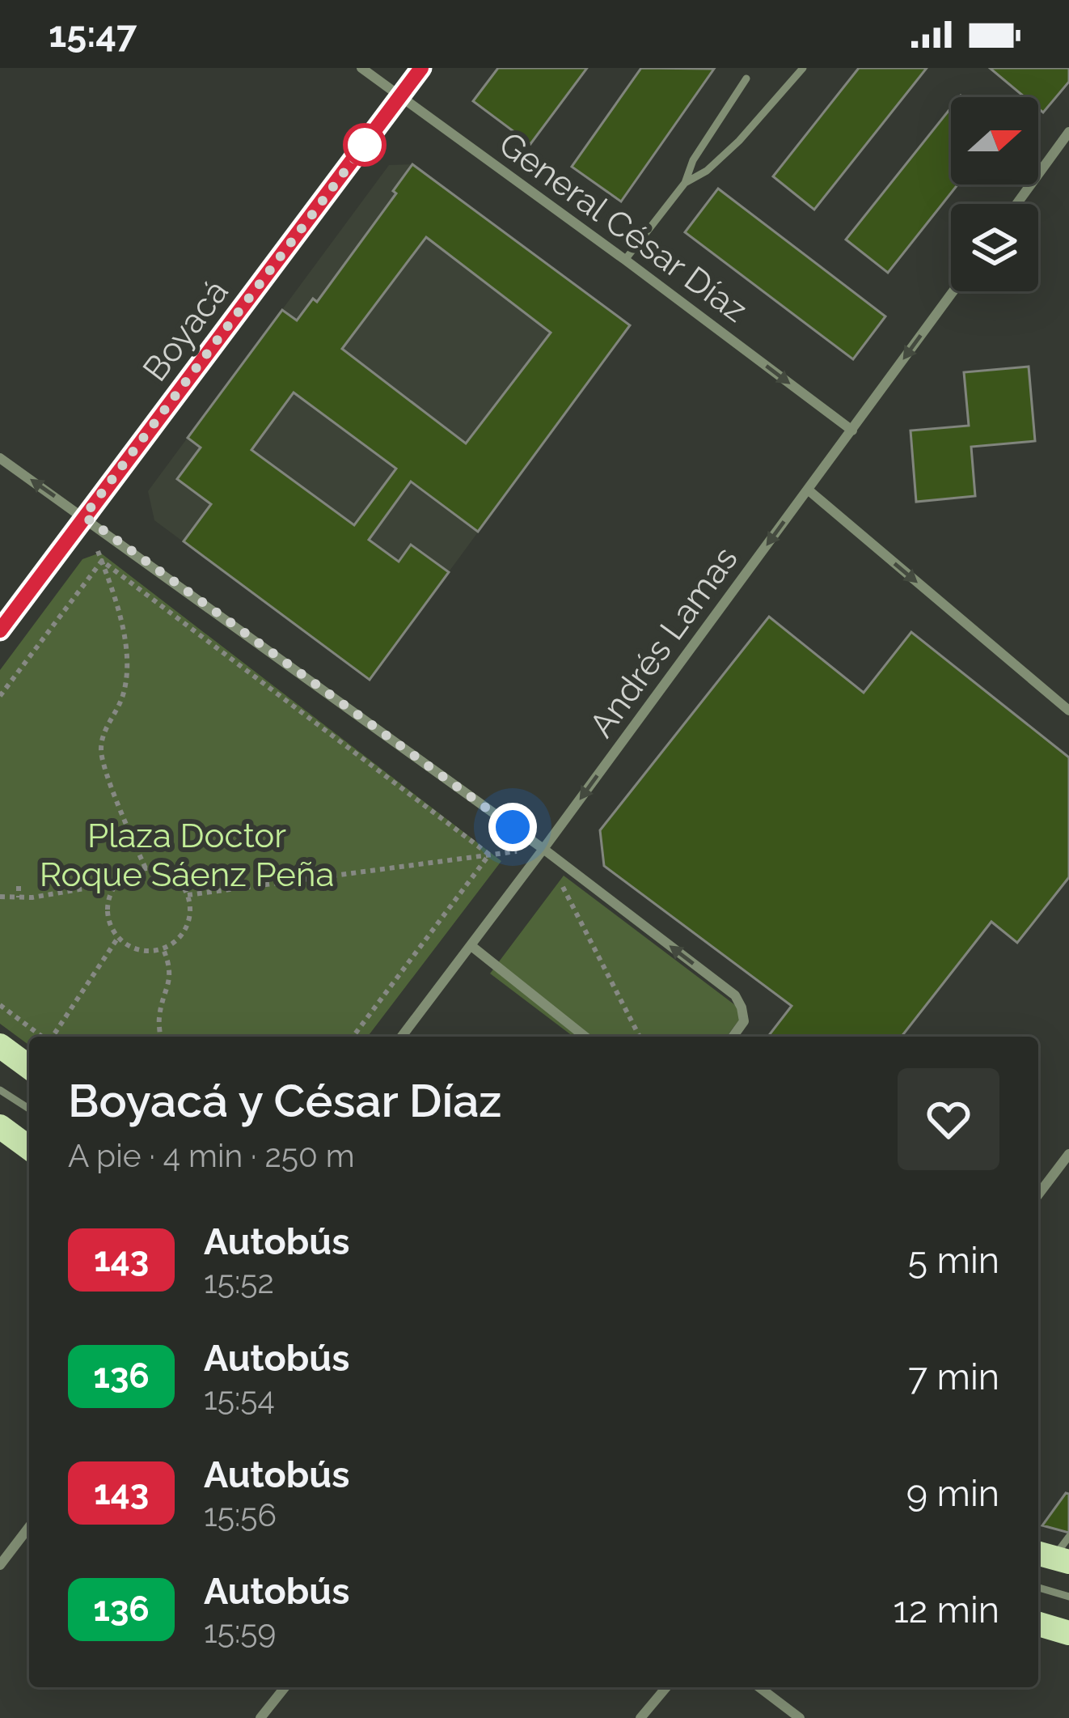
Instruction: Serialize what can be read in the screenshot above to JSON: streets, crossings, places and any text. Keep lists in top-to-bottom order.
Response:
{
  "streets": {
    "street": ["General César Díaz", "Boyacá", "Andrés Lamas"]
  },
  "crossings": [
    ["General César Díaz", "Boyacá"],
    ["General César Díaz", "Andrés Lamas"]
  ],
  "one_way": ["General César Díaz", "Andrés Lamas"],
  "parks": ["Plaza Doctor Roque Sáenz Peña"],
  "lines": ["bus line 143"],
  "north": "right",
  "page": {
    "status": "15:47",
    "heading": ["Boyacá y César Díaz", "A pie · 4 min · 250 m"],
    "list": [
      {
        "mark": "143",
        "name": "Autobús",
        "note": "15:52",
        "value": "5 min"
      },
      {
        "mark": "136",
        "name": "Autobús",
        "note": "15:54",
        "value": "7 min"
      },
      {
        "mark": "143",
        "name": "Autobús",
        "note": "15:56",
        "value": "9 min"
      },
      {
        "mark": "136",
        "name": "Autobús",
        "note": "15:59",
        "value": "12 min"
      }
    ]
  }
}
